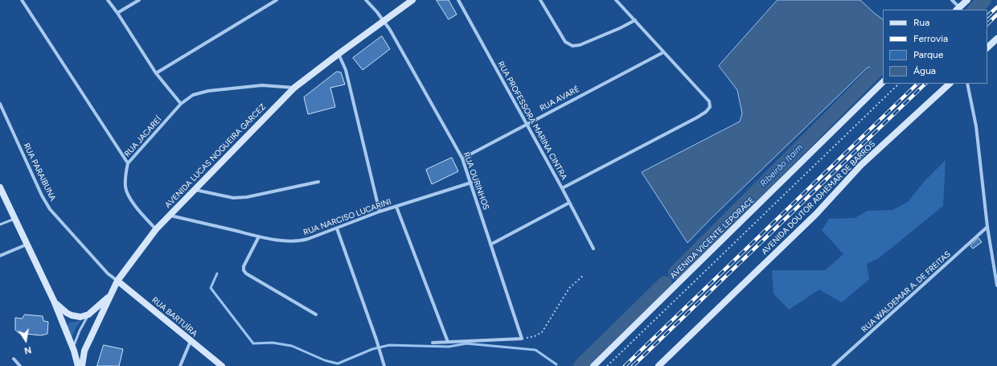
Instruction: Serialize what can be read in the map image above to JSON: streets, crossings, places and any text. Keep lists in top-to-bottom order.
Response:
{
  "streets": {
    "main road": [
      "AVENIDA LUCAS NOGUEIRA GARCEZ",
      "AVENIDA DOUTOR ADHEMAR DE BARROS",
      "AVENIDA VICENTE LEPORACE",
      "RUA BARTUÍRA"
    ],
    "street": [
      "RUA AVARÉ",
      "RUA PROFESSORA MARINA CINTRA",
      "RUA JACAREÍ",
      "RUA PARAIBUNA",
      "RUA OURINHOS",
      "RUA NARCISO LUCARINI",
      "RUA WALDEMAR A. DE FREITAS"
    ]
  },
  "crossings": [
    ["RUA AVARÉ", "RUA PROFESSORA MARINA CINTRA"],
    ["RUA AVARÉ", "RUA OURINHOS"],
    ["RUA JACAREÍ", "AVENIDA LUCAS NOGUEIRA GARCEZ"],
    ["AVENIDA LUCAS NOGUEIRA GARCEZ", "RUA PARAIBUNA"],
    ["AVENIDA LUCAS NOGUEIRA GARCEZ", "RUA OURINHOS"],
    ["AVENIDA LUCAS NOGUEIRA GARCEZ", "RUA NARCISO LUCARINI"],
    ["AVENIDA LUCAS NOGUEIRA GARCEZ", "RUA BARTUÍRA"],
    ["RUA PARAIBUNA", "RUA BARTUÍRA"],
    ["RUA OURINHOS", "RUA NARCISO LUCARINI"]
  ],
  "water": ["Ribeirão Itaim"],
  "legend": [
    "Rua",
    "Ferrovia",
    "Parque",
    "Água"
  ],
  "north": "bottom"
}
